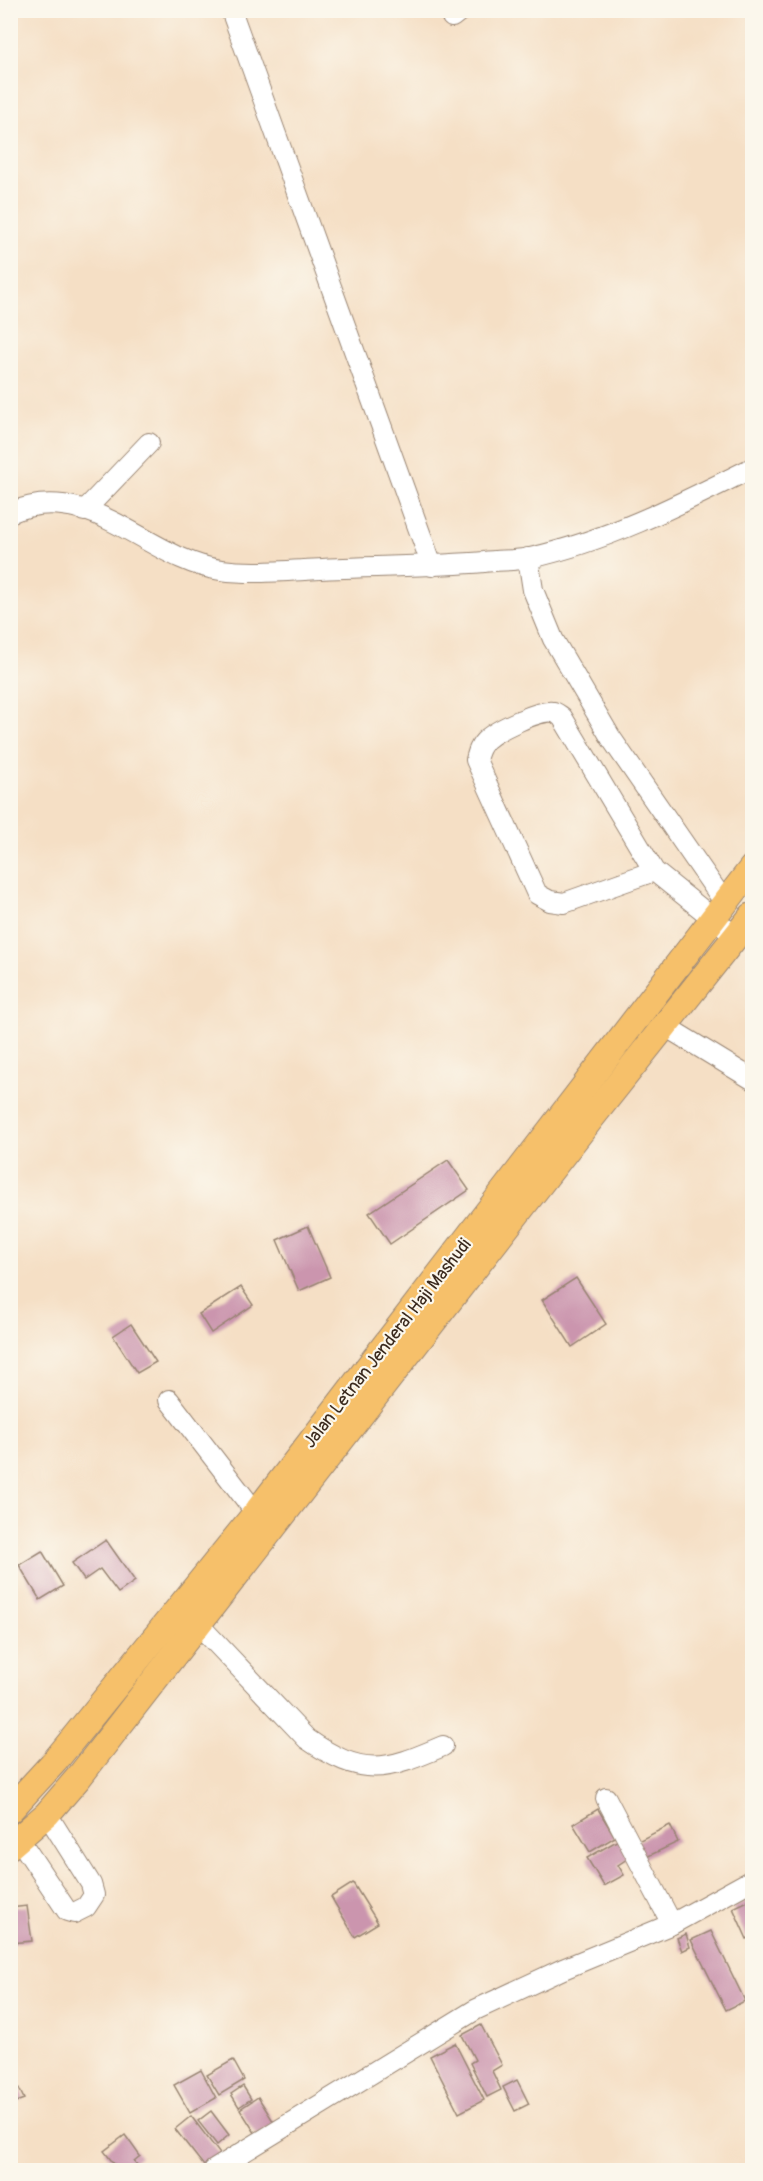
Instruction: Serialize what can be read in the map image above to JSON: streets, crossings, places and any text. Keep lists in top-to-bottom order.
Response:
{
  "streets": {
    "main road": ["Jalan Letnan Jenderal Haji Mashudi"]
  }
}
